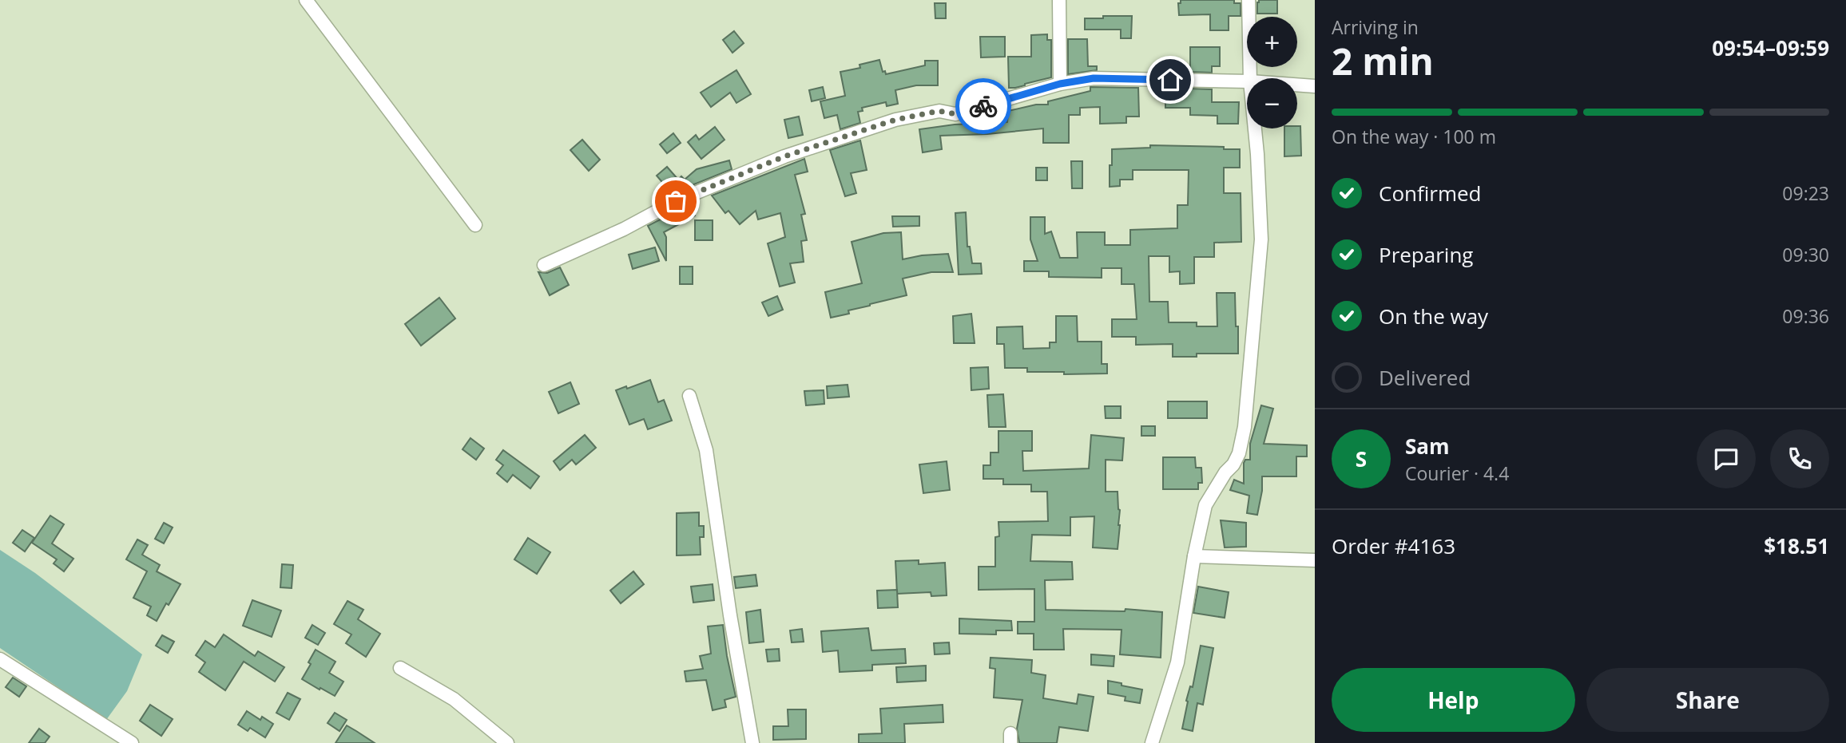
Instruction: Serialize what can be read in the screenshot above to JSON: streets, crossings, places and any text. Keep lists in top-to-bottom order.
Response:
{
  "page": {
    "heading": ["2 min", "Arriving in", "09:54–09:59"],
    "panel": [
      "Sam",
      "Courier · 4.4",
      "Order #4163",
      "$18.51"
    ],
    "map_buttons": ["+", "−"],
    "bar": "On the way · 100 m",
    "list": [
      ["Confirmed", "09:23"],
      ["Preparing", "09:30"],
      ["On the way", "09:36"],
      "Delivered"
    ],
    "round": "S",
    "buttons": ["Help", "Share"]
  }
}
